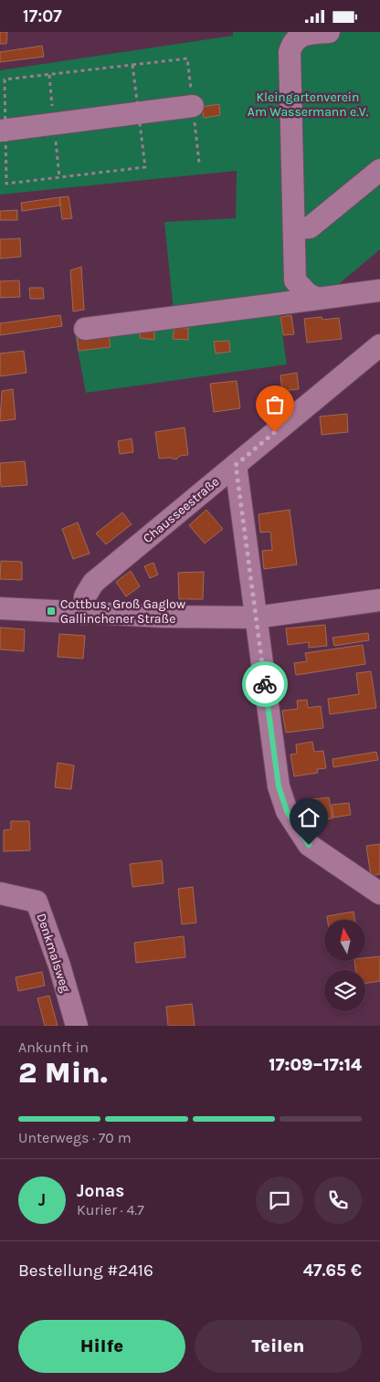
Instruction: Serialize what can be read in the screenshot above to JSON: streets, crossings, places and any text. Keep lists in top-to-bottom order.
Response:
{
  "streets": {
    "street": ["Chausseestraße", "Denkmalsweg"]
  },
  "parks": ["Kleingartenverein Am Wassermann e.V."],
  "places": {
    "transit": ["Cottbus, Groß Gaglow Gallinchener Straße"]
  },
  "north": "top",
  "page": {
    "status": "17:07",
    "heading": ["2 Min.", "Ankunft in", "17:09–17:14"],
    "panel": [
      "Jonas",
      "Kurier · 4.7",
      "Bestellung #2416",
      "47.65 €"
    ],
    "bar": "Unterwegs · 70 m",
    "round": "J",
    "buttons": ["Hilfe", "Teilen"]
  }
}
